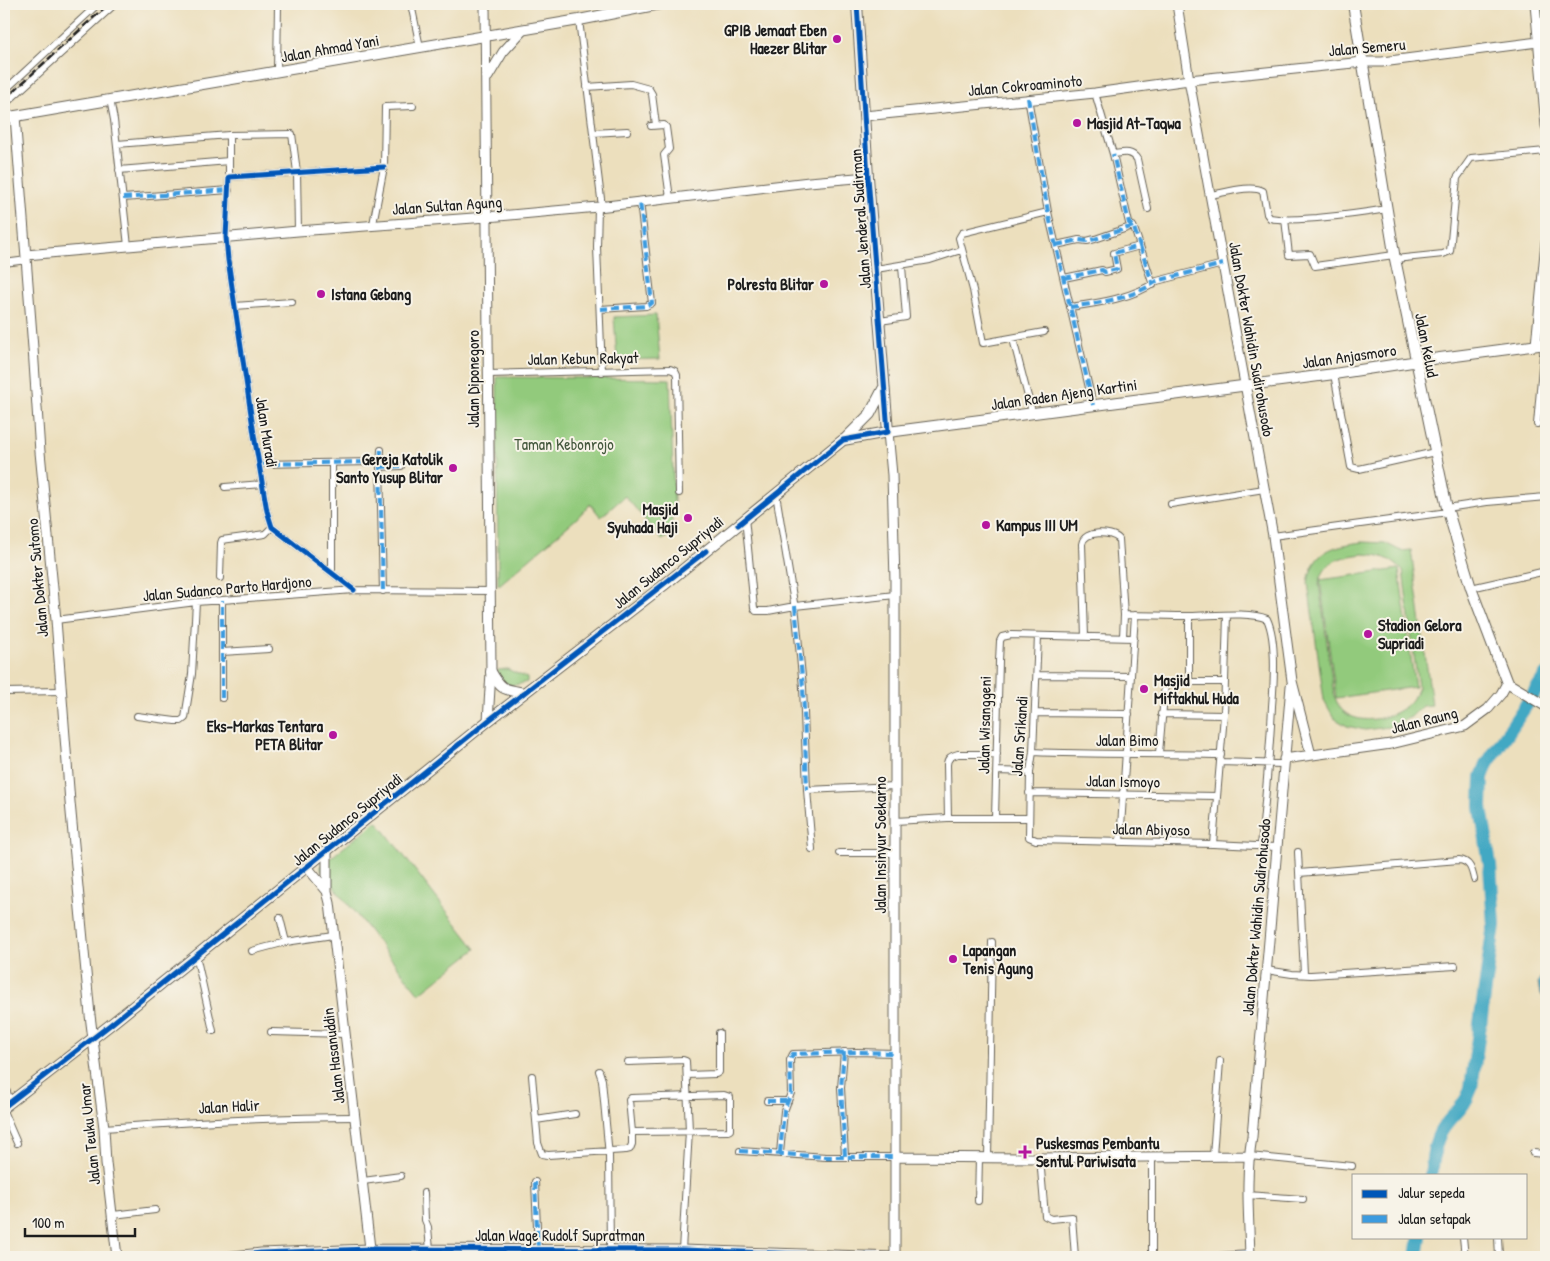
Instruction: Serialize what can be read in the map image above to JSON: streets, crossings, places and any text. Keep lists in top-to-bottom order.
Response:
{
  "streets": {
    "main road": [
      "Jalan Semeru",
      "Jalan Ahmad Yani",
      "Jalan Cokroaminoto",
      "Jalan Sultan Agung",
      "Jalan Jenderal Sudirman",
      "Jalan Dokter Wahidin Sudirohusodo",
      "Jalan Kelud",
      "Jalan Anjasmoro",
      "Jalan Diponegoro",
      "Jalan Raden Ajeng Kartini",
      "Jalan Sudanco Supriyadi",
      "Jalan Dokter Sutomo",
      "Jalan Raung",
      "Jalan Insinyur Soekarno",
      "Jalan Hasanuddin",
      "Jalan Teuku Umar",
      "Jalan Wage Rudolf Supratman"
    ],
    "street": [
      "Jalan Kebun Rakyat",
      "Jalan Muradi",
      "Jalan Sudanco Parto Hardjono",
      "Jalan Wisanggeni",
      "Jalan Srikandi",
      "Jalan Bimo",
      "Jalan Ismoyo",
      "Jalan Abiyoso",
      "Jalan Halir"
    ]
  },
  "crossings": [
    ["Jalan Semeru", "Jalan Cokroaminoto"],
    ["Jalan Semeru", "Jalan Dokter Wahidin Sudirohusodo"],
    ["Jalan Semeru", "Jalan Kelud"],
    ["Jalan Ahmad Yani", "Jalan Diponegoro"],
    ["Jalan Ahmad Yani", "Jalan Dokter Sutomo"],
    ["Jalan Cokroaminoto", "Jalan Jenderal Sudirman"],
    ["Jalan Cokroaminoto", "Jalan Dokter Wahidin Sudirohusodo"],
    ["Jalan Sultan Agung", "Jalan Jenderal Sudirman"],
    ["Jalan Sultan Agung", "Jalan Diponegoro"],
    ["Jalan Sultan Agung", "Jalan Muradi"],
    ["Jalan Sultan Agung", "Jalan Dokter Sutomo"],
    ["Jalan Jenderal Sudirman", "Jalan Raden Ajeng Kartini"],
    ["Jalan Jenderal Sudirman", "Jalan Sudanco Supriyadi"],
    ["Jalan Jenderal Sudirman", "Jalan Insinyur Soekarno"],
    ["Jalan Dokter Wahidin Sudirohusodo", "Jalan Anjasmoro"],
    ["Jalan Dokter Wahidin Sudirohusodo", "Jalan Raden Ajeng Kartini"],
    ["Jalan Dokter Wahidin Sudirohusodo", "Jalan Raung"],
    ["Jalan Dokter Wahidin Sudirohusodo", "Jalan Bimo"],
    ["Jalan Dokter Wahidin Sudirohusodo", "Jalan Abiyoso"],
    ["Jalan Kelud", "Jalan Anjasmoro"],
    ["Jalan Kelud", "Jalan Raung"],
    ["Jalan Anjasmoro", "Jalan Raden Ajeng Kartini"],
    ["Jalan Kebun Rakyat", "Jalan Diponegoro"],
    ["Jalan Diponegoro", "Jalan Sudanco Supriyadi"],
    ["Jalan Diponegoro", "Jalan Sudanco Parto Hardjono"],
    ["Jalan Raden Ajeng Kartini", "Jalan Sudanco Supriyadi"],
    ["Jalan Raden Ajeng Kartini", "Jalan Insinyur Soekarno"],
    ["Jalan Sudanco Supriyadi", "Jalan Dokter Sutomo"],
    ["Jalan Sudanco Supriyadi", "Jalan Insinyur Soekarno"],
    ["Jalan Sudanco Supriyadi", "Jalan Hasanuddin"],
    ["Jalan Sudanco Supriyadi", "Jalan Teuku Umar"],
    ["Jalan Dokter Sutomo", "Jalan Sudanco Parto Hardjono"],
    ["Jalan Dokter Sutomo", "Jalan Teuku Umar"],
    ["Jalan Raung", "Jalan Bimo"],
    ["Jalan Wisanggeni", "Jalan Srikandi"],
    ["Jalan Srikandi", "Jalan Bimo"],
    ["Jalan Srikandi", "Jalan Ismoyo"],
    ["Jalan Srikandi", "Jalan Abiyoso"],
    ["Jalan Insinyur Soekarno", "Jalan Wage Rudolf Supratman"],
    ["Jalan Hasanuddin", "Jalan Halir"],
    ["Jalan Hasanuddin", "Jalan Wage Rudolf Supratman"],
    ["Jalan Halir", "Jalan Teuku Umar"]
  ],
  "parks": ["Taman Kebonrojo"],
  "places": {
    "other": [
      "GPIB Jemaat Eben Haezer Blitar",
      "Masjid At-Taqwa",
      "Polresta Blitar",
      "Istana Gebang",
      "Gereja Katolik Santo Yusup Blitar",
      "Masjid Syuhada Haji",
      "Kampus III UM",
      "Stadion Gelora Supriadi",
      "Masjid Miftakhul Huda",
      "Eks-Markas Tentara PETA Blitar",
      "Lapangan Tenis Agung"
    ],
    "health": ["Puskesmas Pembantu Sentul Pariwisata"]
  },
  "legend": ["Jalur sepeda", "Jalan setapak"],
  "scale_bar": "100 m"
}
